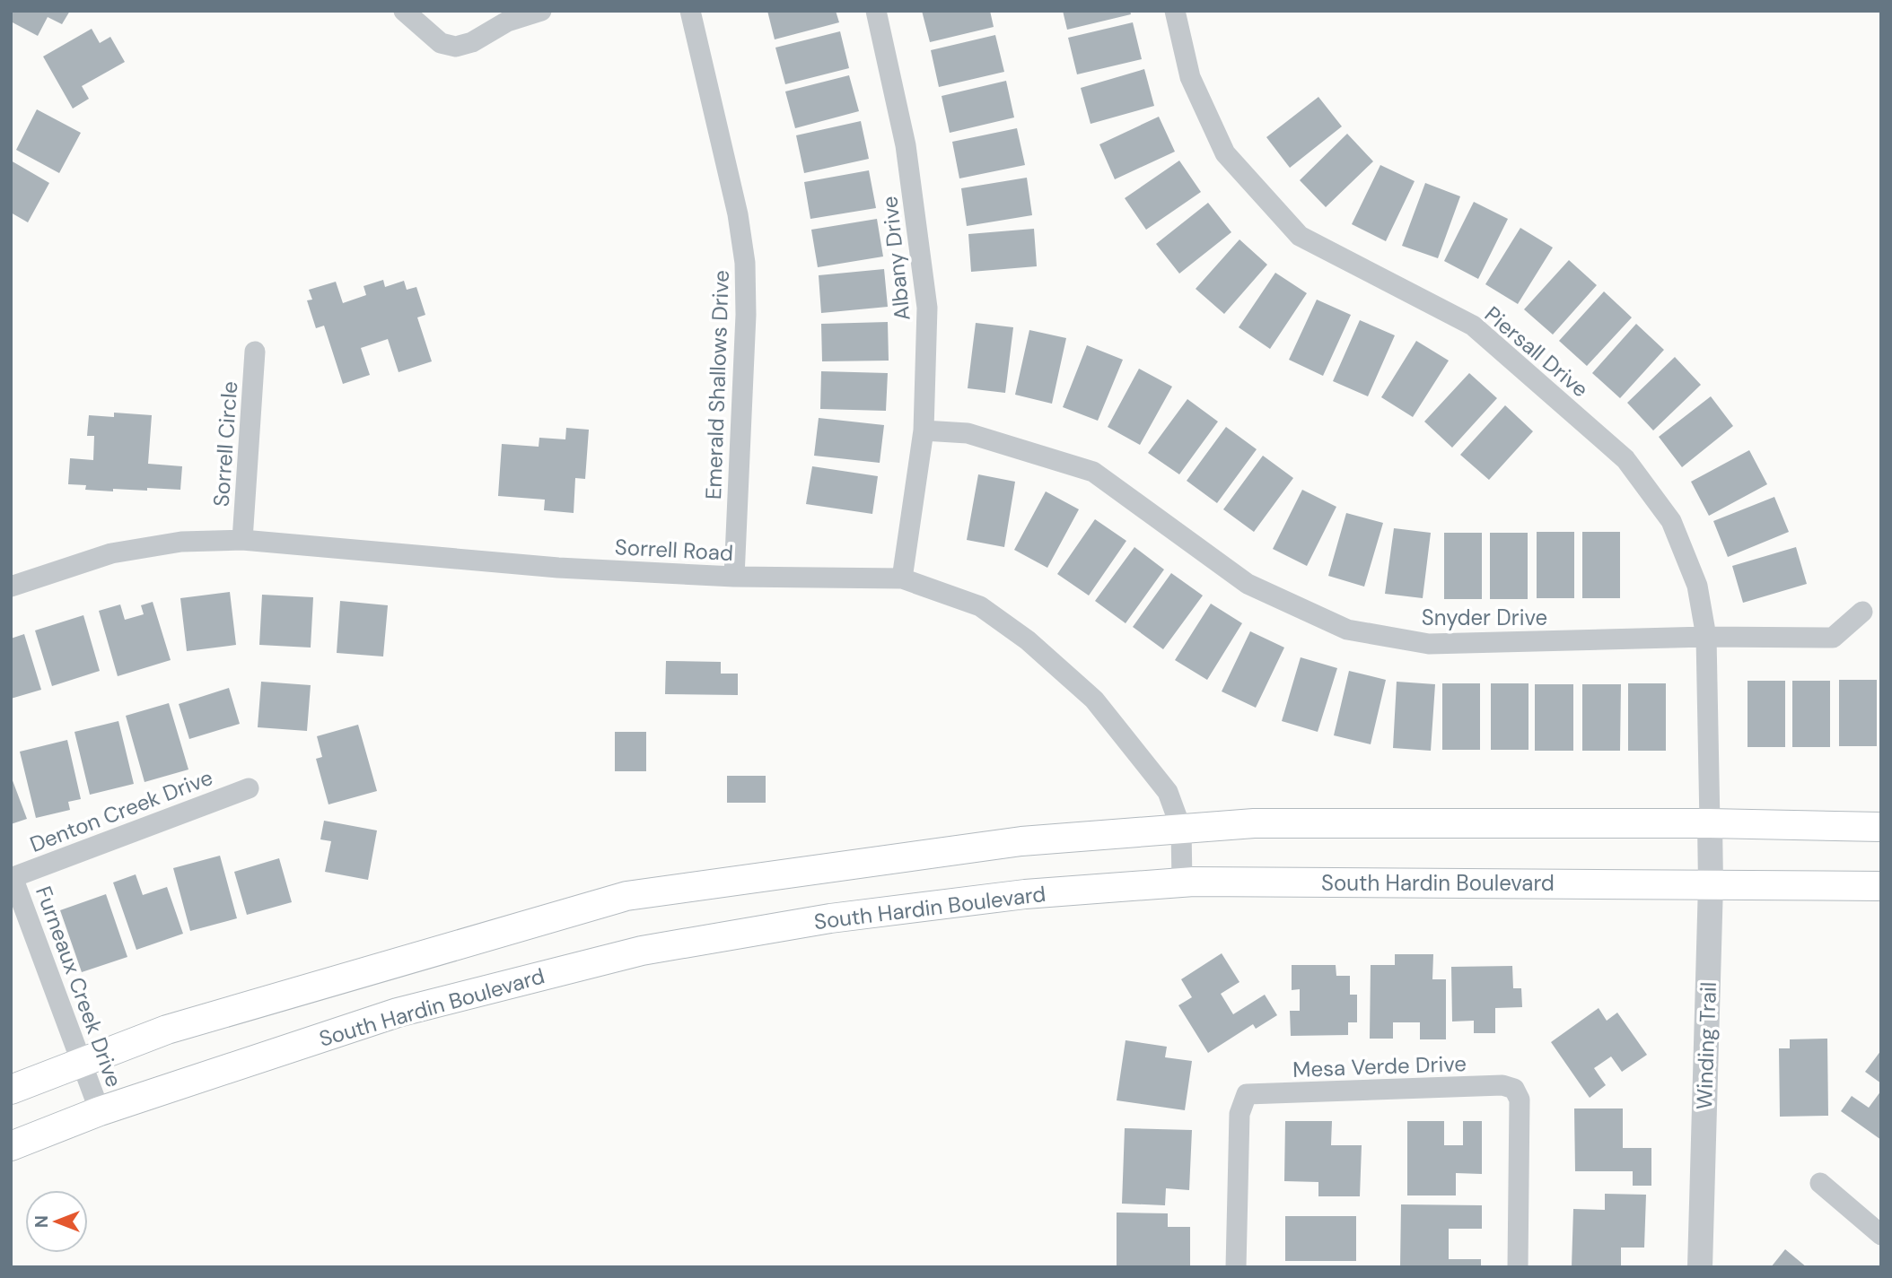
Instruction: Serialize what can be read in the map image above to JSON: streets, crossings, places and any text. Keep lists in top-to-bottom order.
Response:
{
  "streets": {
    "main road": ["South Hardin Boulevard"],
    "street": [
      "Albany Drive",
      "Piersall Drive",
      "Emerald Shallows Drive",
      "Sorrell Circle",
      "Sorrell Road",
      "Snyder Drive",
      "Denton Creek Drive",
      "Furneaux Creek Drive",
      "Winding Trail",
      "Mesa Verde Drive"
    ]
  },
  "crossings": [
    ["Albany Drive", "Sorrell Road"],
    ["Albany Drive", "Snyder Drive"],
    ["Piersall Drive", "Snyder Drive"],
    ["Piersall Drive", "Winding Trail"],
    ["Emerald Shallows Drive", "Sorrell Road"],
    ["Sorrell Circle", "Sorrell Road"],
    ["Sorrell Road", "South Hardin Boulevard"],
    ["Denton Creek Drive", "Furneaux Creek Drive"],
    ["South Hardin Boulevard", "Furneaux Creek Drive"],
    ["South Hardin Boulevard", "Winding Trail"]
  ],
  "north": "left"
}
